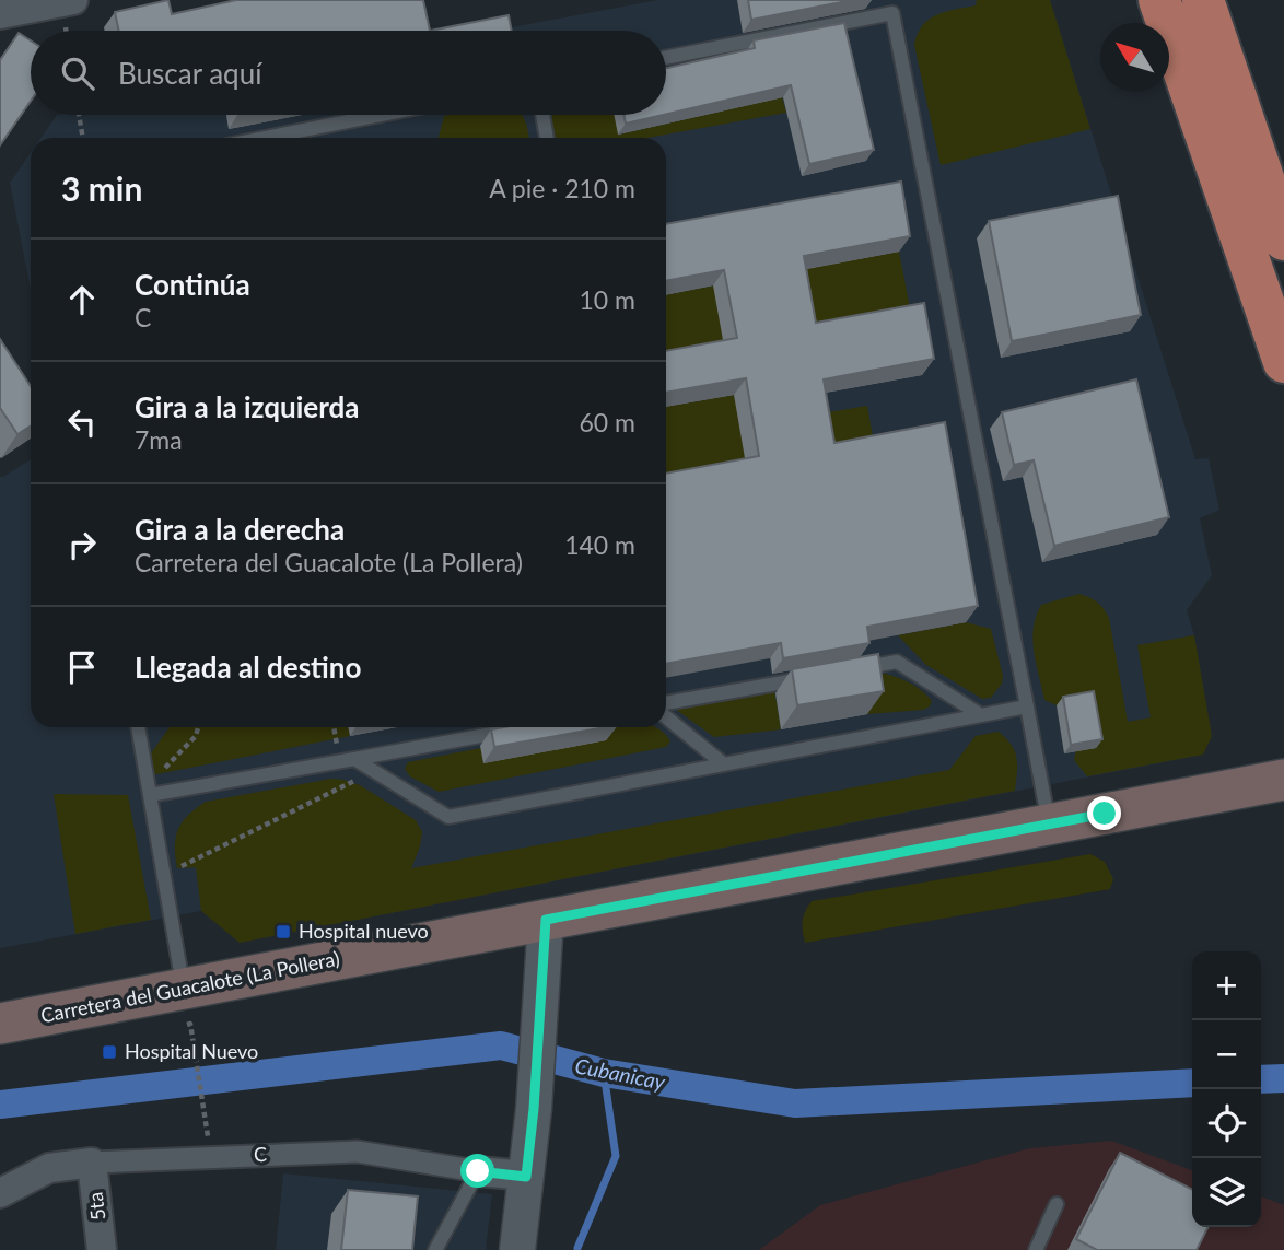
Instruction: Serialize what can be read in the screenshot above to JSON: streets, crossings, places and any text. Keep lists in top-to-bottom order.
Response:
{
  "streets": {
    "main road": ["Carretera del Guacalote (La Pollera)"],
    "street": ["C", "5ta"]
  },
  "crossings": [
    ["C", "5ta"]
  ],
  "water": ["Cubanicay"],
  "places": {
    "transit": ["Hospital nuevo", "Hospital Nuevo"]
  },
  "north": "top left",
  "page": {
    "search": "Buscar aquí",
    "heading": ["3 min", "A pie · 210 m"],
    "list": [
      ["Continúa", "C", "10 m"],
      ["Gira a la izquierda", "7ma", "60 m"],
      ["Gira a la derecha", "Carretera del Guacalote (La Pollera)", "140 m"],
      "Llegada al destino"
    ],
    "map_buttons": ["+", "−"]
  }
}
